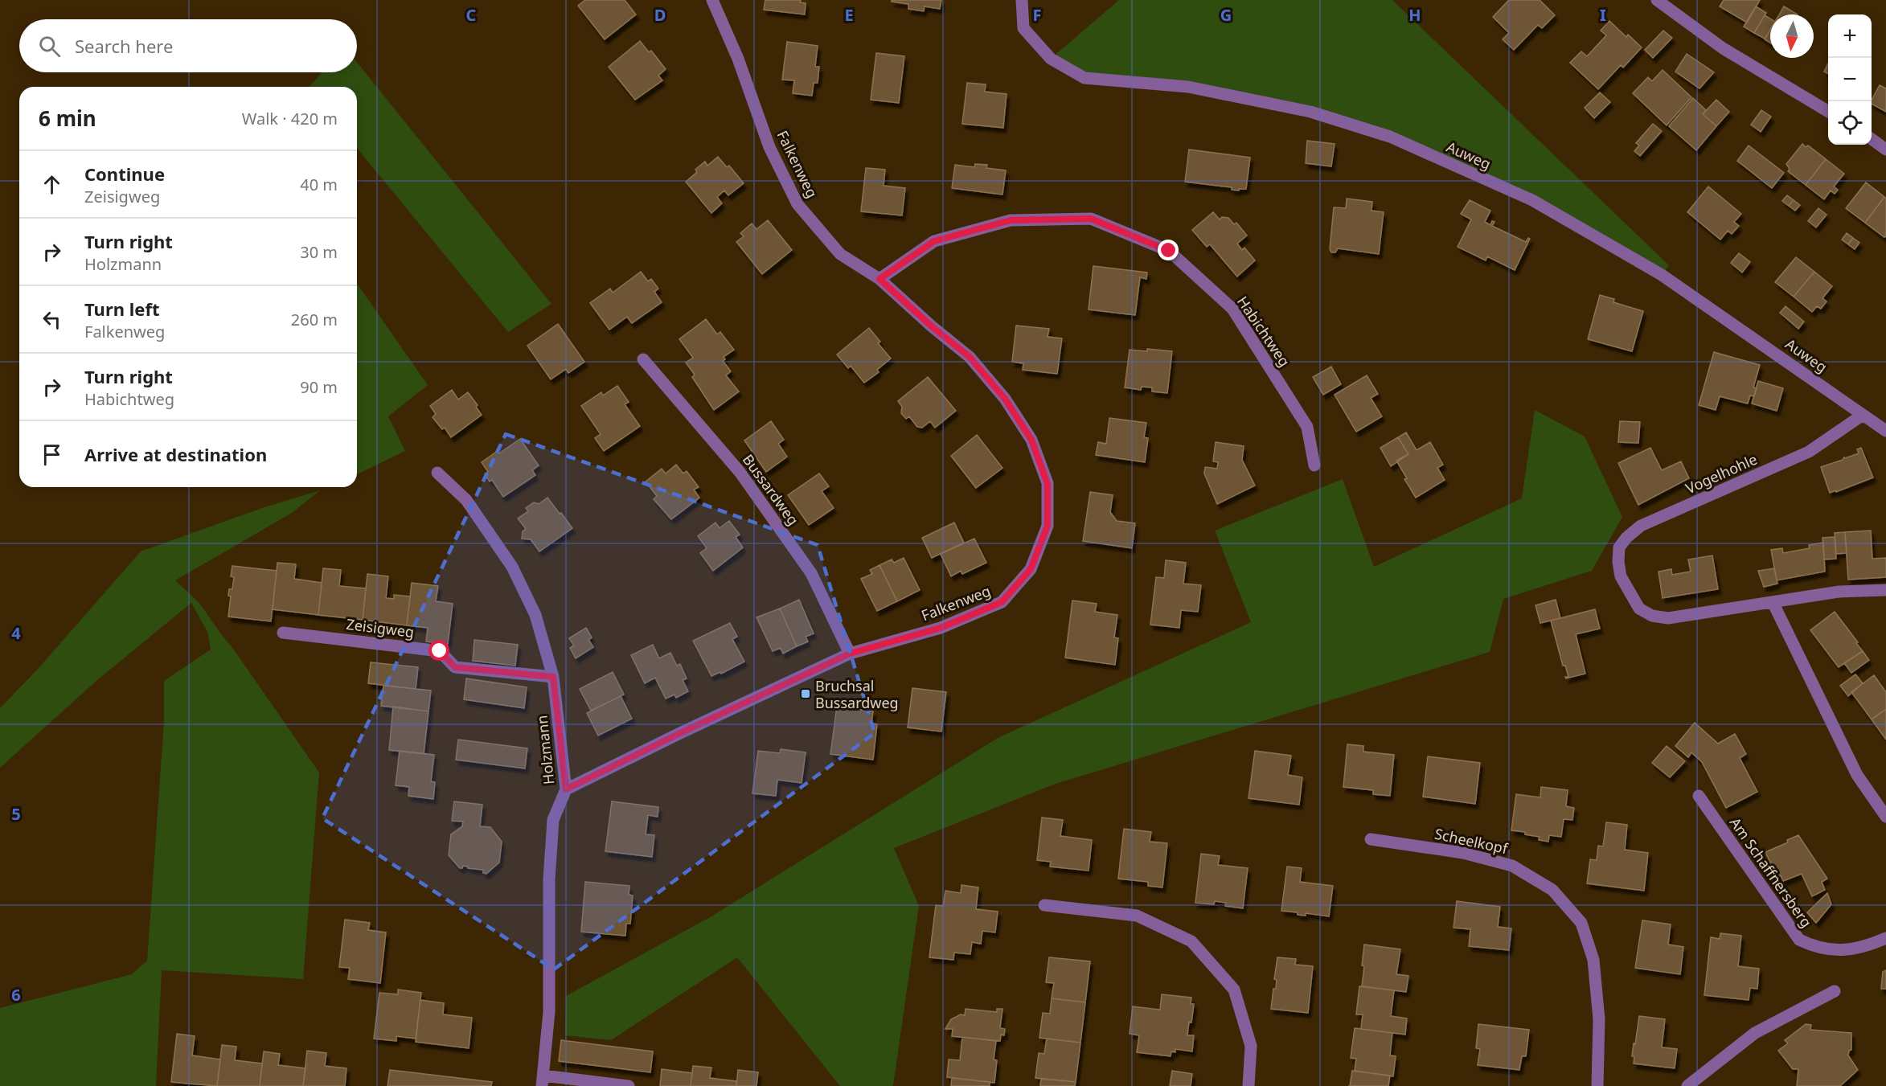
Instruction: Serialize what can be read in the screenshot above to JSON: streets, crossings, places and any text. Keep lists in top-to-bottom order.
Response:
{
  "streets": {
    "street": [
      "Auweg",
      "Falkenweg",
      "Habichtweg",
      "Vogelhohle",
      "Bussardweg",
      "Zeisigweg",
      "Holzmann",
      "Scheelkopf",
      "Am Schaffnersberg"
    ]
  },
  "crossings": [
    ["Auweg", "Vogelhohle"],
    ["Falkenweg", "Habichtweg"],
    ["Falkenweg", "Bussardweg"],
    ["Falkenweg", "Holzmann"],
    ["Zeisigweg", "Holzmann"]
  ],
  "places": {
    "transit": ["Bruchsal Bussardweg"]
  },
  "north": "bottom",
  "page": {
    "map_buttons": ["+", "−"],
    "search": "Search here",
    "heading": ["6 min", "Walk · 420 m"],
    "list": [
      ["Continue", "Zeisigweg", "40 m"],
      ["Turn right", "Holzmann", "30 m"],
      ["Turn left", "Falkenweg", "260 m"],
      ["Turn right", "Habichtweg", "90 m"],
      "Arrive at destination"
    ]
  },
  "grid": {
    "columns": [
      "C",
      "D",
      "E",
      "F",
      "G",
      "H",
      "I"
    ],
    "rows": ["4", "5", "6"]
  }
}
